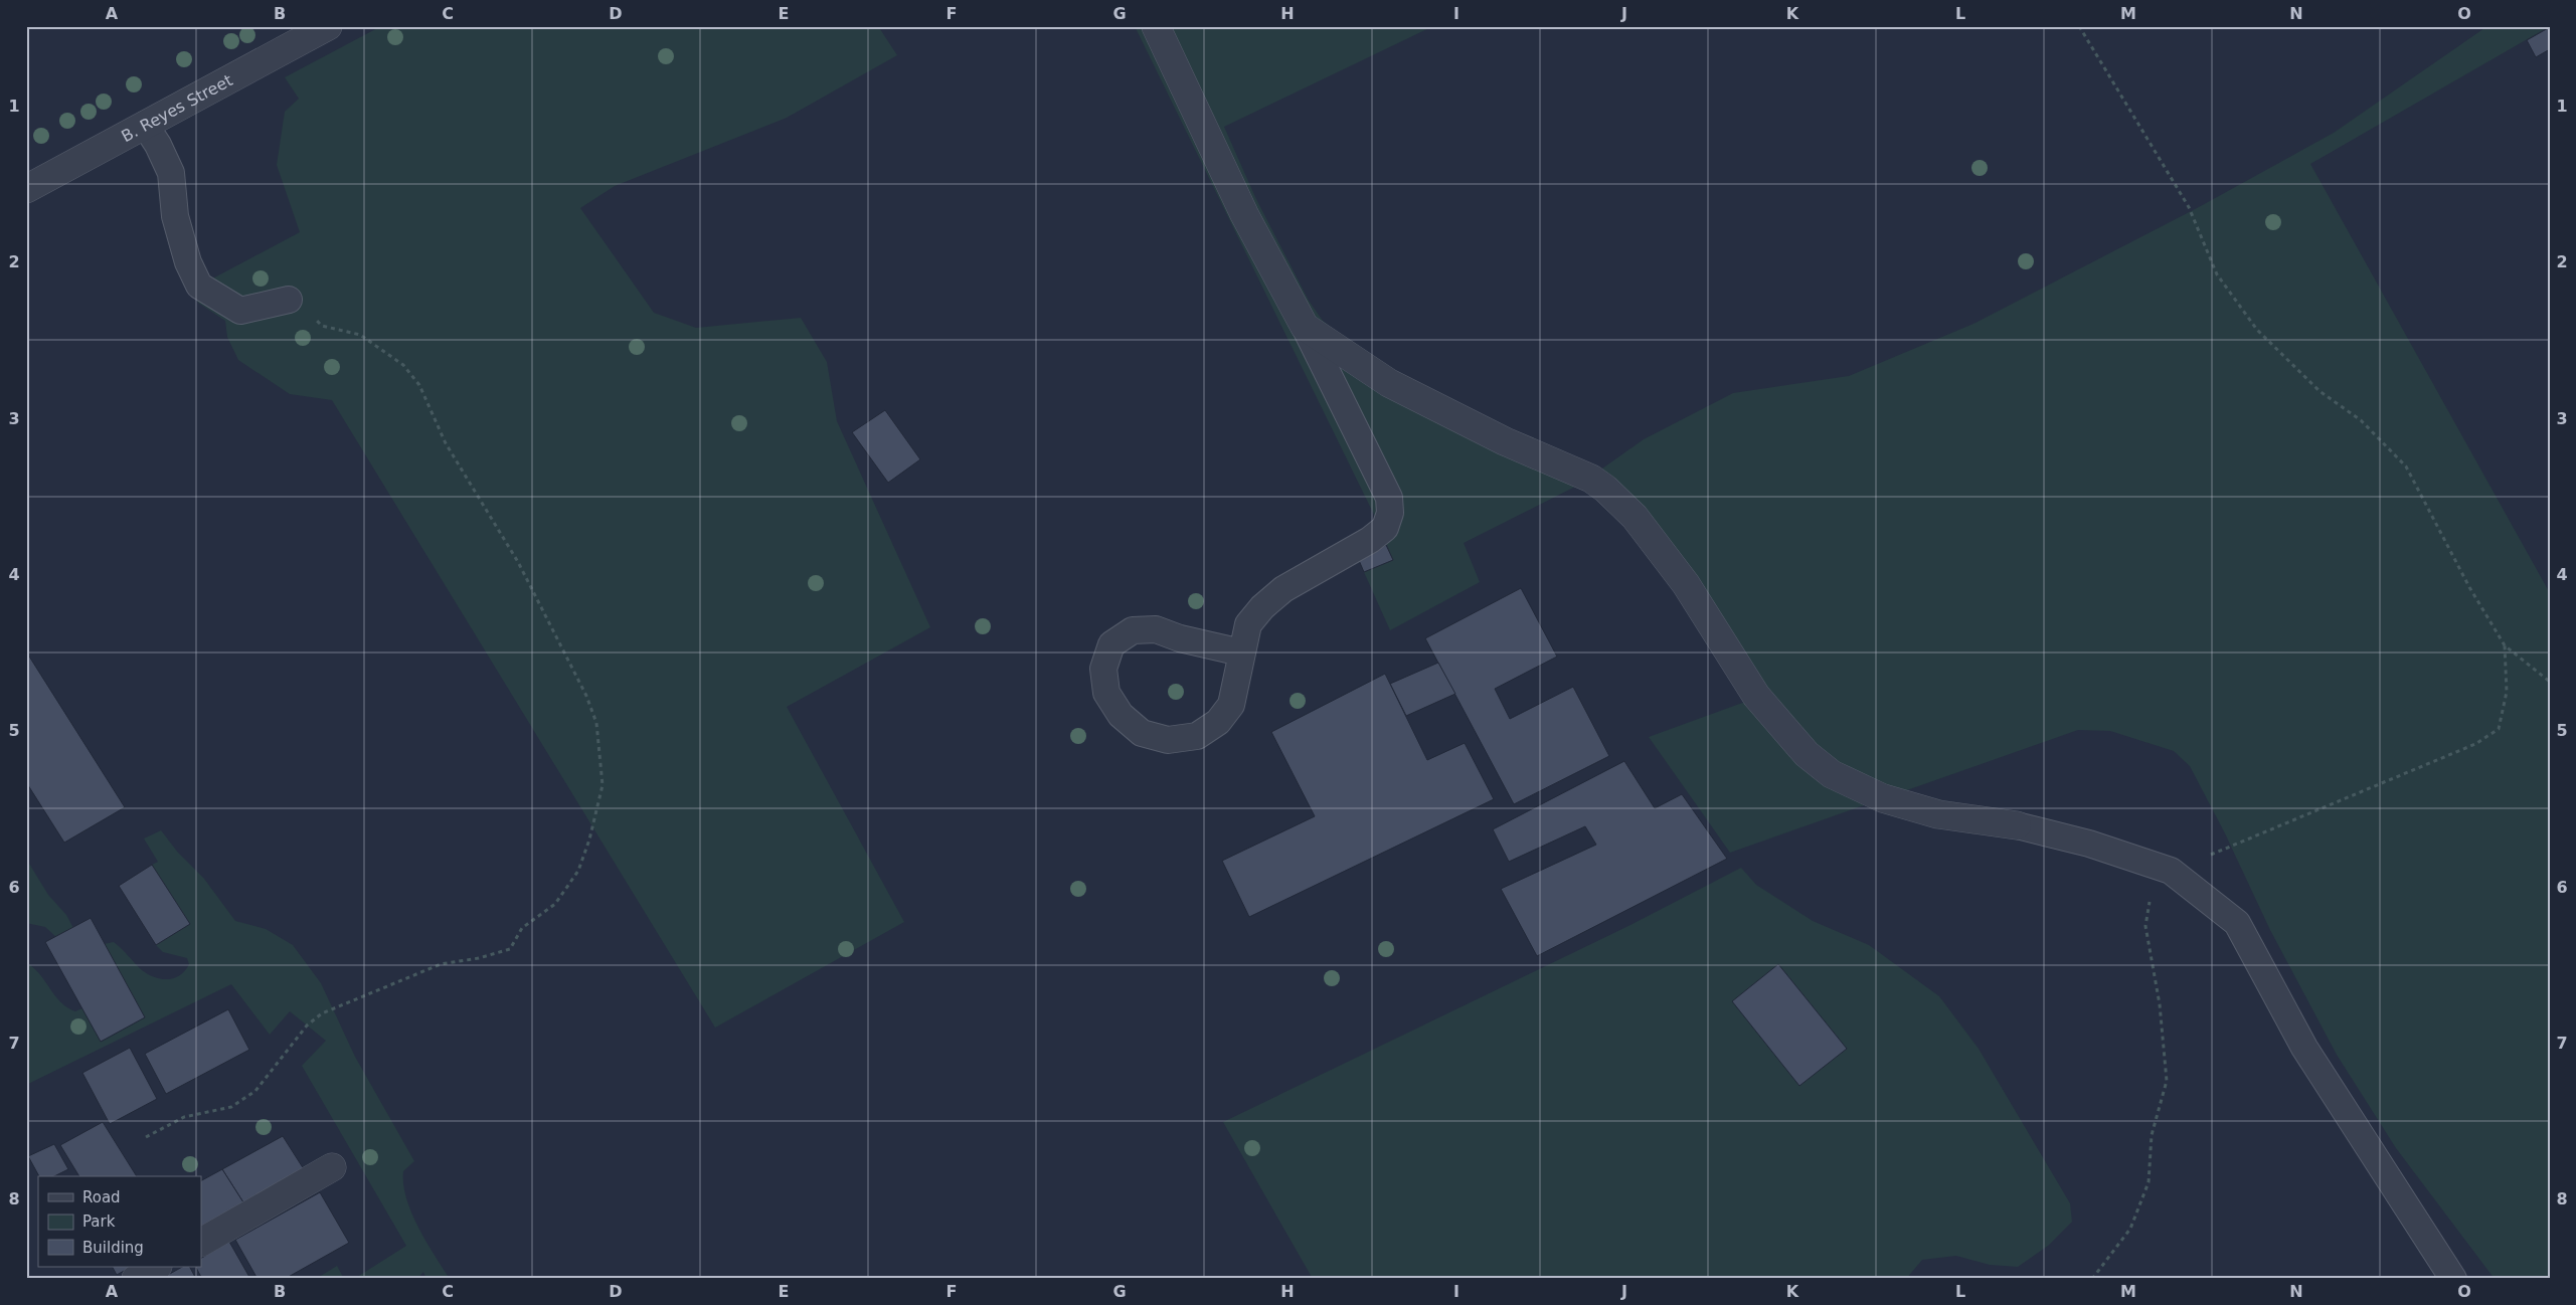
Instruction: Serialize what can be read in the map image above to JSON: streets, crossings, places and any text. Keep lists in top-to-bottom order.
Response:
{
  "streets": {
    "street": ["B. Reyes Street"]
  },
  "legend": ["Road", "Park", "Building"],
  "grid": {
    "columns": [
      "A",
      "B",
      "C",
      "D",
      "E",
      "F",
      "G",
      "H",
      "I",
      "J",
      "K",
      "L",
      "M",
      "N",
      "O"
    ],
    "rows": [
      "1",
      "2",
      "3",
      "4",
      "5",
      "6",
      "7",
      "8"
    ]
  }
}
